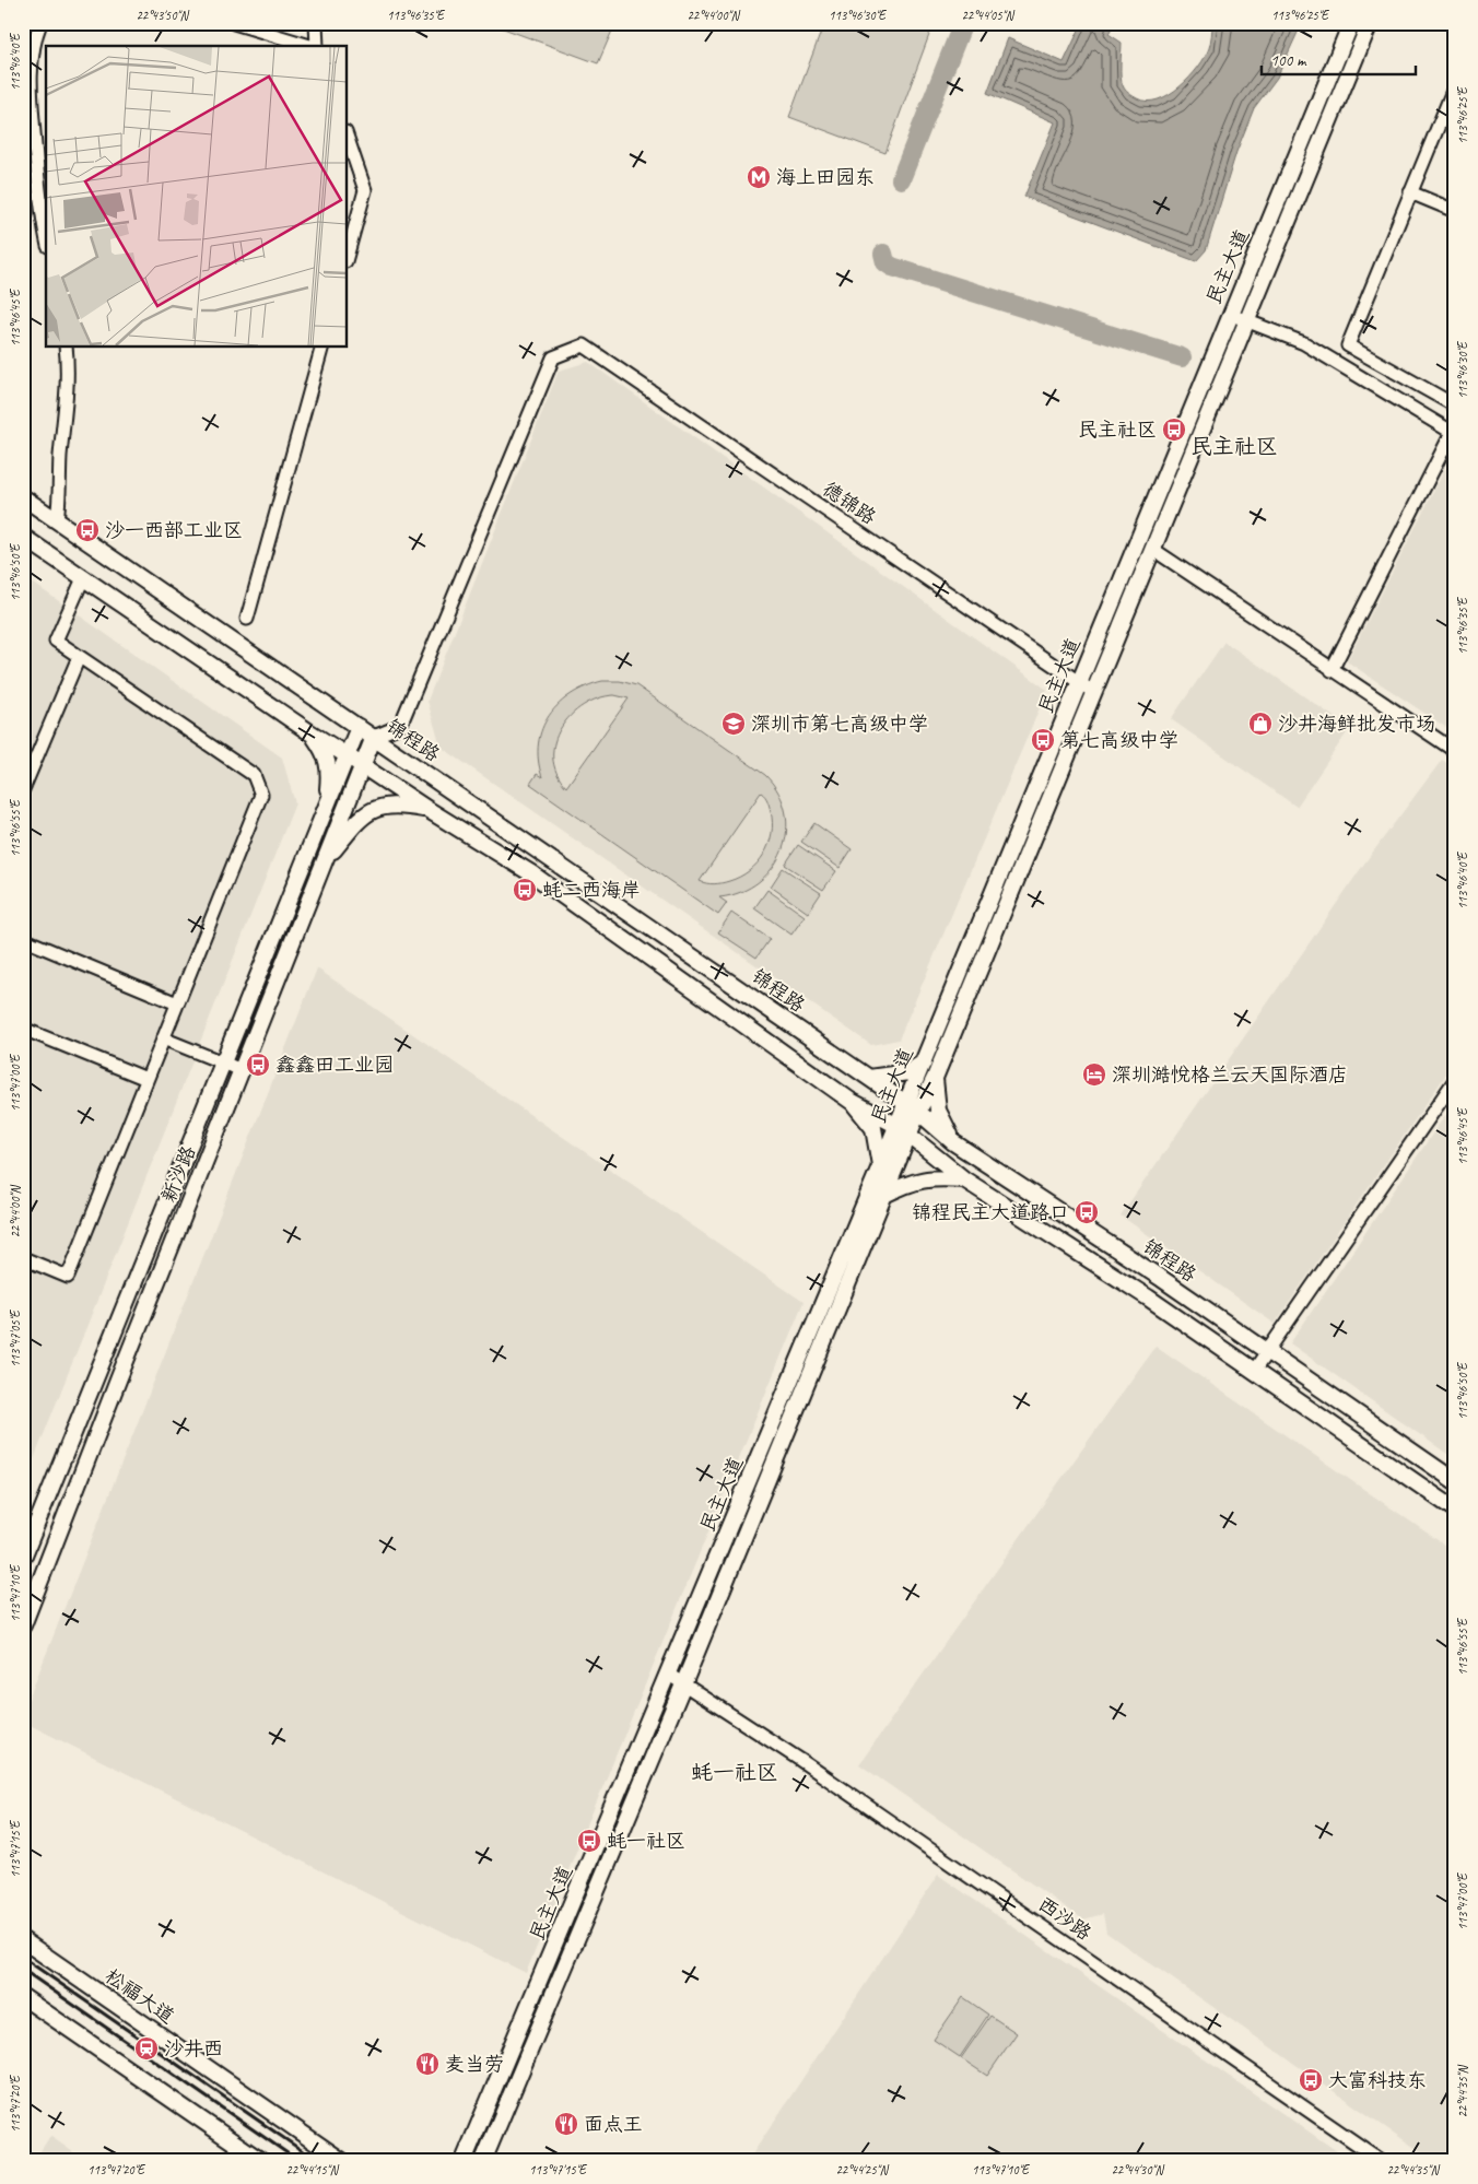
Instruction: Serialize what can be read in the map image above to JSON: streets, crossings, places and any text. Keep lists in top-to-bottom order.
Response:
{
  "streets": {
    "main road": [
      "民主大道",
      "锦程路",
      "新沙路",
      "松福大道"
    ],
    "street": ["德锦路", "西沙路"]
  },
  "crossings": [
    ["民主大道", "德锦路"],
    ["民主大道", "锦程路"],
    ["民主大道", "西沙路"],
    ["德锦路", "锦程路"],
    ["德锦路", "新沙路"],
    ["锦程路", "新沙路"]
  ],
  "districts": ["民主社区", "蚝一社区"],
  "places": {
    "metro station": ["海上田园东"],
    "bus stop": [
      "民主社区",
      "沙一西部工业区",
      "第七高级中学",
      "蚝二西海岸",
      "鑫鑫田工业园",
      "锦程民主大道路口",
      "蚝一社区",
      "大富科技东"
    ],
    "school or university": ["深圳市第七高级中学"],
    "shop": ["沙井海鲜批发市场"],
    "hotel": ["深圳澔悦格兰云天国际酒店"],
    "station": ["沙井西"],
    "restaurant": ["麦当劳", "面点王"]
  },
  "scale_bar": "100 m",
  "coordinates": [
    "22°43'50\"N",
    "113°46'35\"E",
    "22°44'00\"N",
    "113°46'30\"E",
    "22°44'05\"N",
    "113°46'25\"E",
    "113°46'40\"E",
    "113°46'45\"E",
    "113°46'50\"E",
    "113°46'55\"E",
    "113°47'00\"E",
    "113°47'05\"E",
    "113°47'10\"E",
    "113°47'15\"E",
    "22°44'35\"N",
    "113°47'20\"E",
    "22°44'15\"N",
    "22°44'25\"N",
    "22°44'30\"N"
  ]
}
